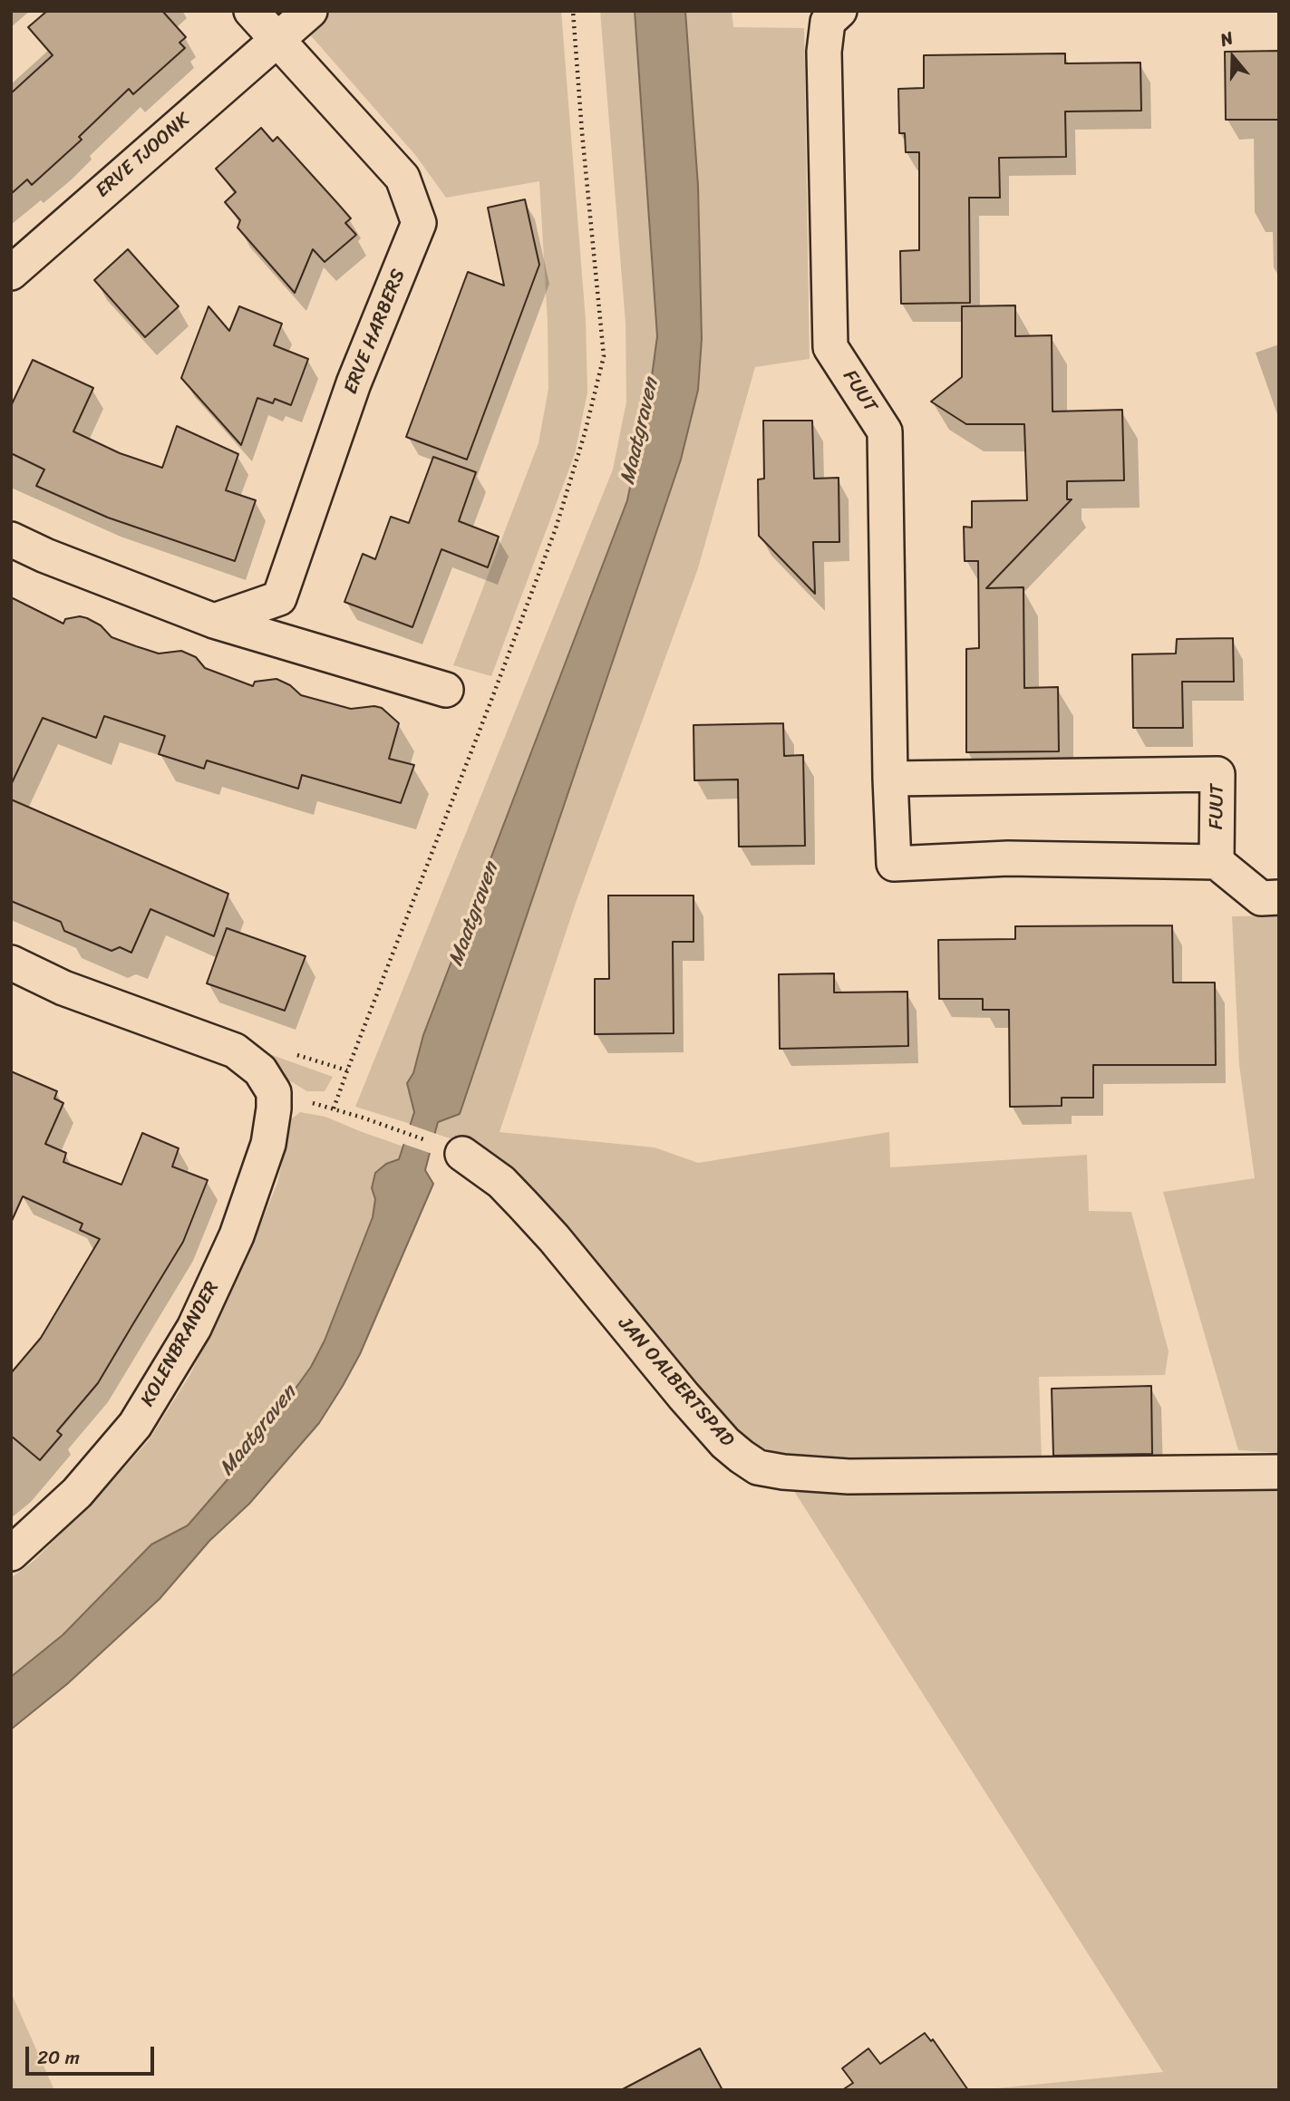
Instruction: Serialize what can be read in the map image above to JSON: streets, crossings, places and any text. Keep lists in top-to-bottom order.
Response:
{
  "streets": {
    "street": [
      "ERVE TJOONK",
      "ERVE HARBERS",
      "FUUT",
      "KOLENBRANDER",
      "JAN OALBERTSPAD"
    ]
  },
  "crossings": [
    ["ERVE TJOONK", "ERVE HARBERS"]
  ],
  "water": ["Maatgraven"],
  "scale_bar": "20 m",
  "north": "top"
}
